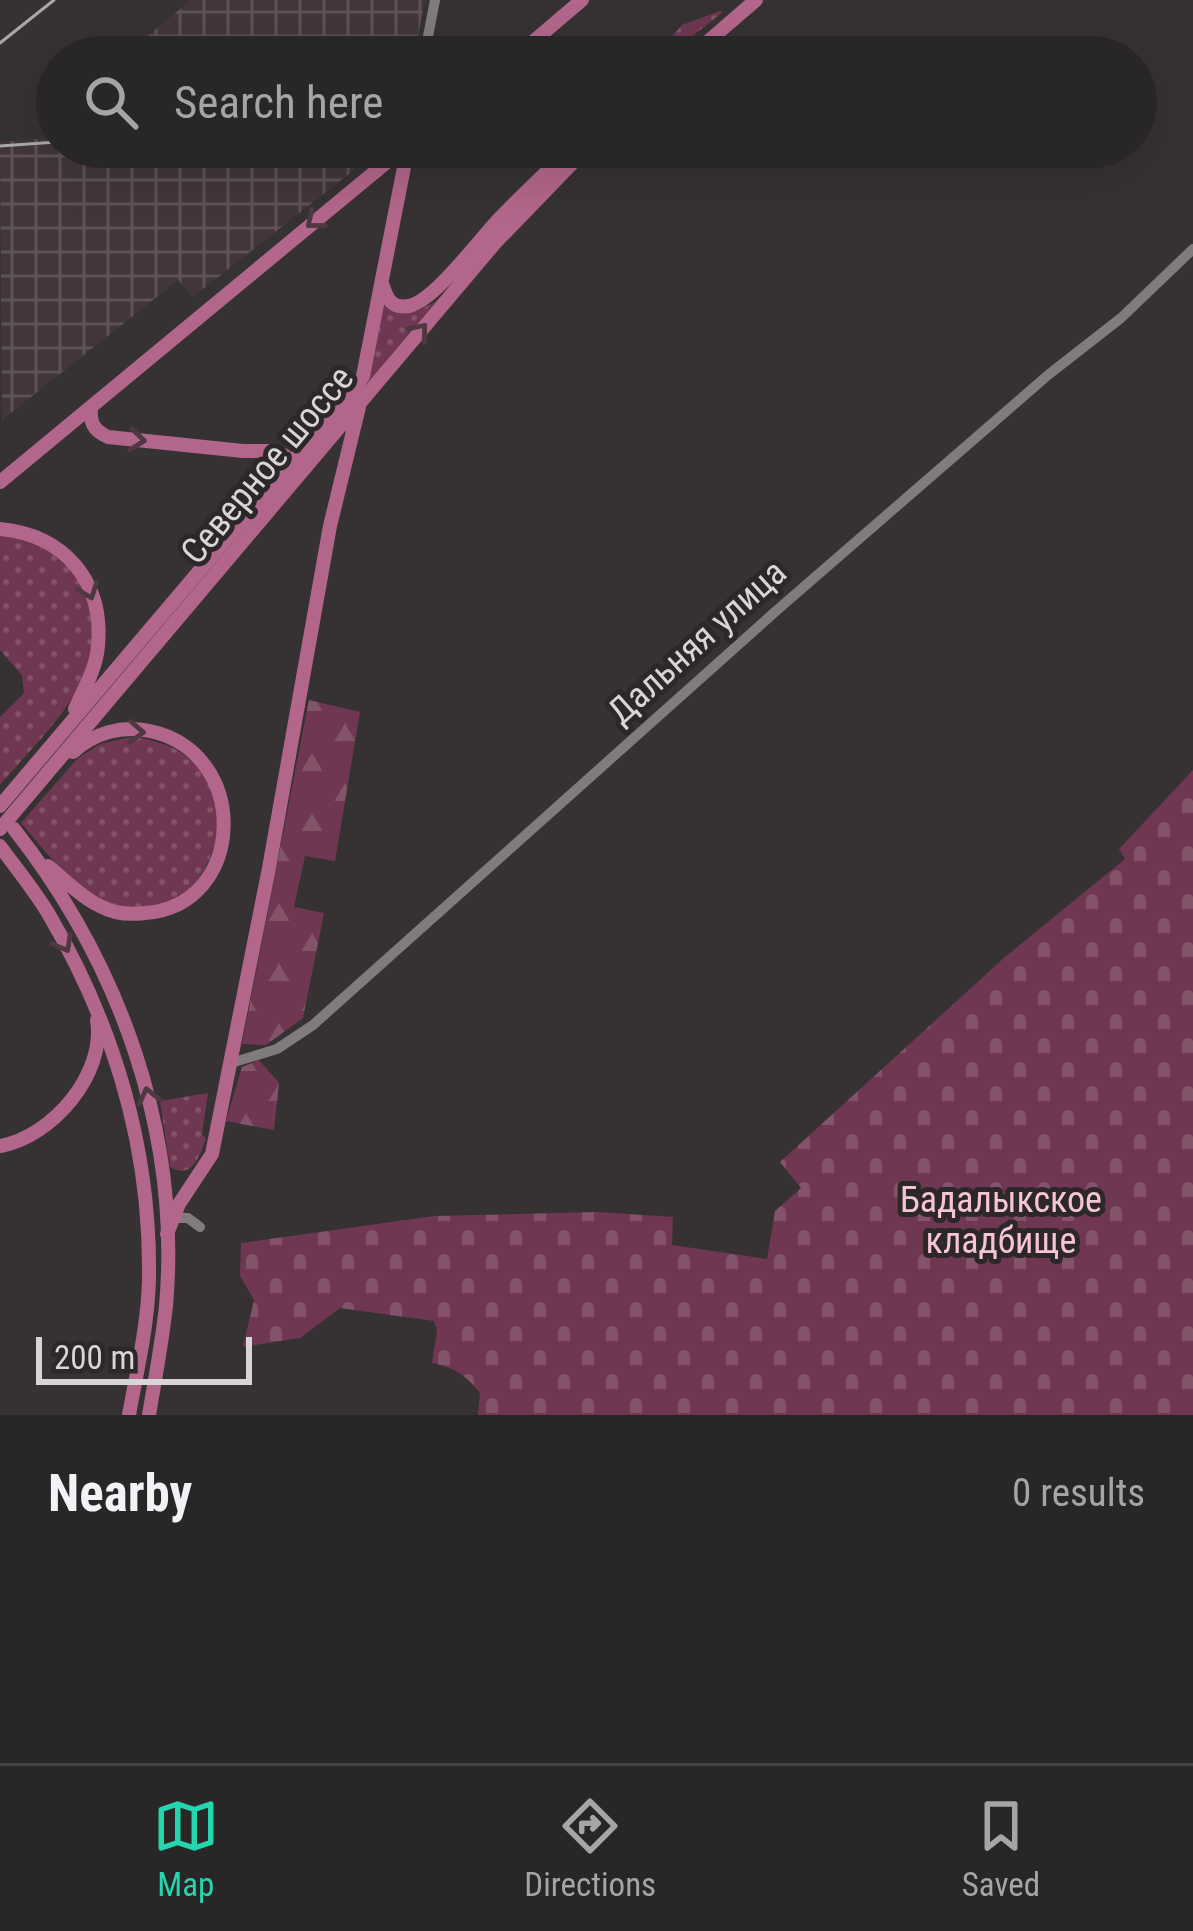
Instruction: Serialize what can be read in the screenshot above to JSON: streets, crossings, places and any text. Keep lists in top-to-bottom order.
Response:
{
  "streets": {
    "main road": ["Северное шоссе"],
    "street": ["Дальняя улица"]
  },
  "parks": ["Бадалыкское кладбище"],
  "scale_bar": "200 m",
  "page": {
    "search": "Search here",
    "scale": "200 m",
    "heading": ["Nearby", "0 results"],
    "nav": ["Map", "Directions", "Saved"]
  }
}
